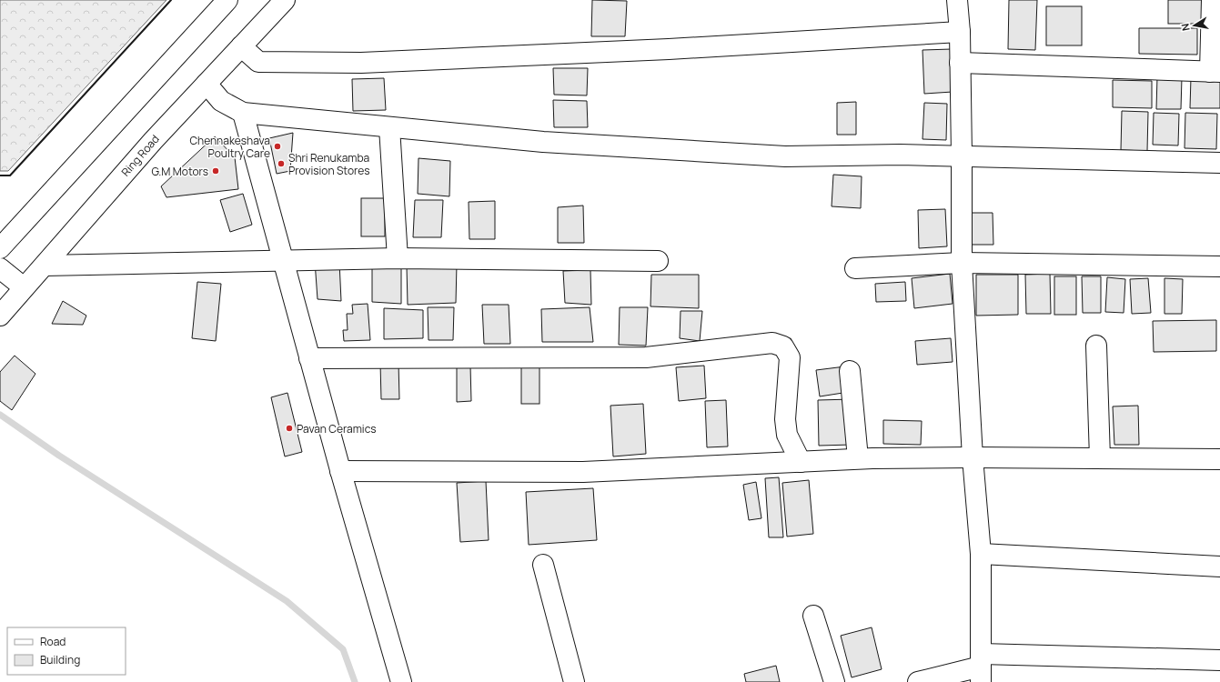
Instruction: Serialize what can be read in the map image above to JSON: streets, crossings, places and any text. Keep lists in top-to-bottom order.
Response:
{
  "streets": {
    "street": ["Ring Road"]
  },
  "places": [
    "Chennakeshava Poultry Care",
    "Shri Renukamba Provision Stores",
    "G.M Motors",
    "Pavan Ceramics"
  ],
  "legend": ["Road", "Building"],
  "north": "left"
}
